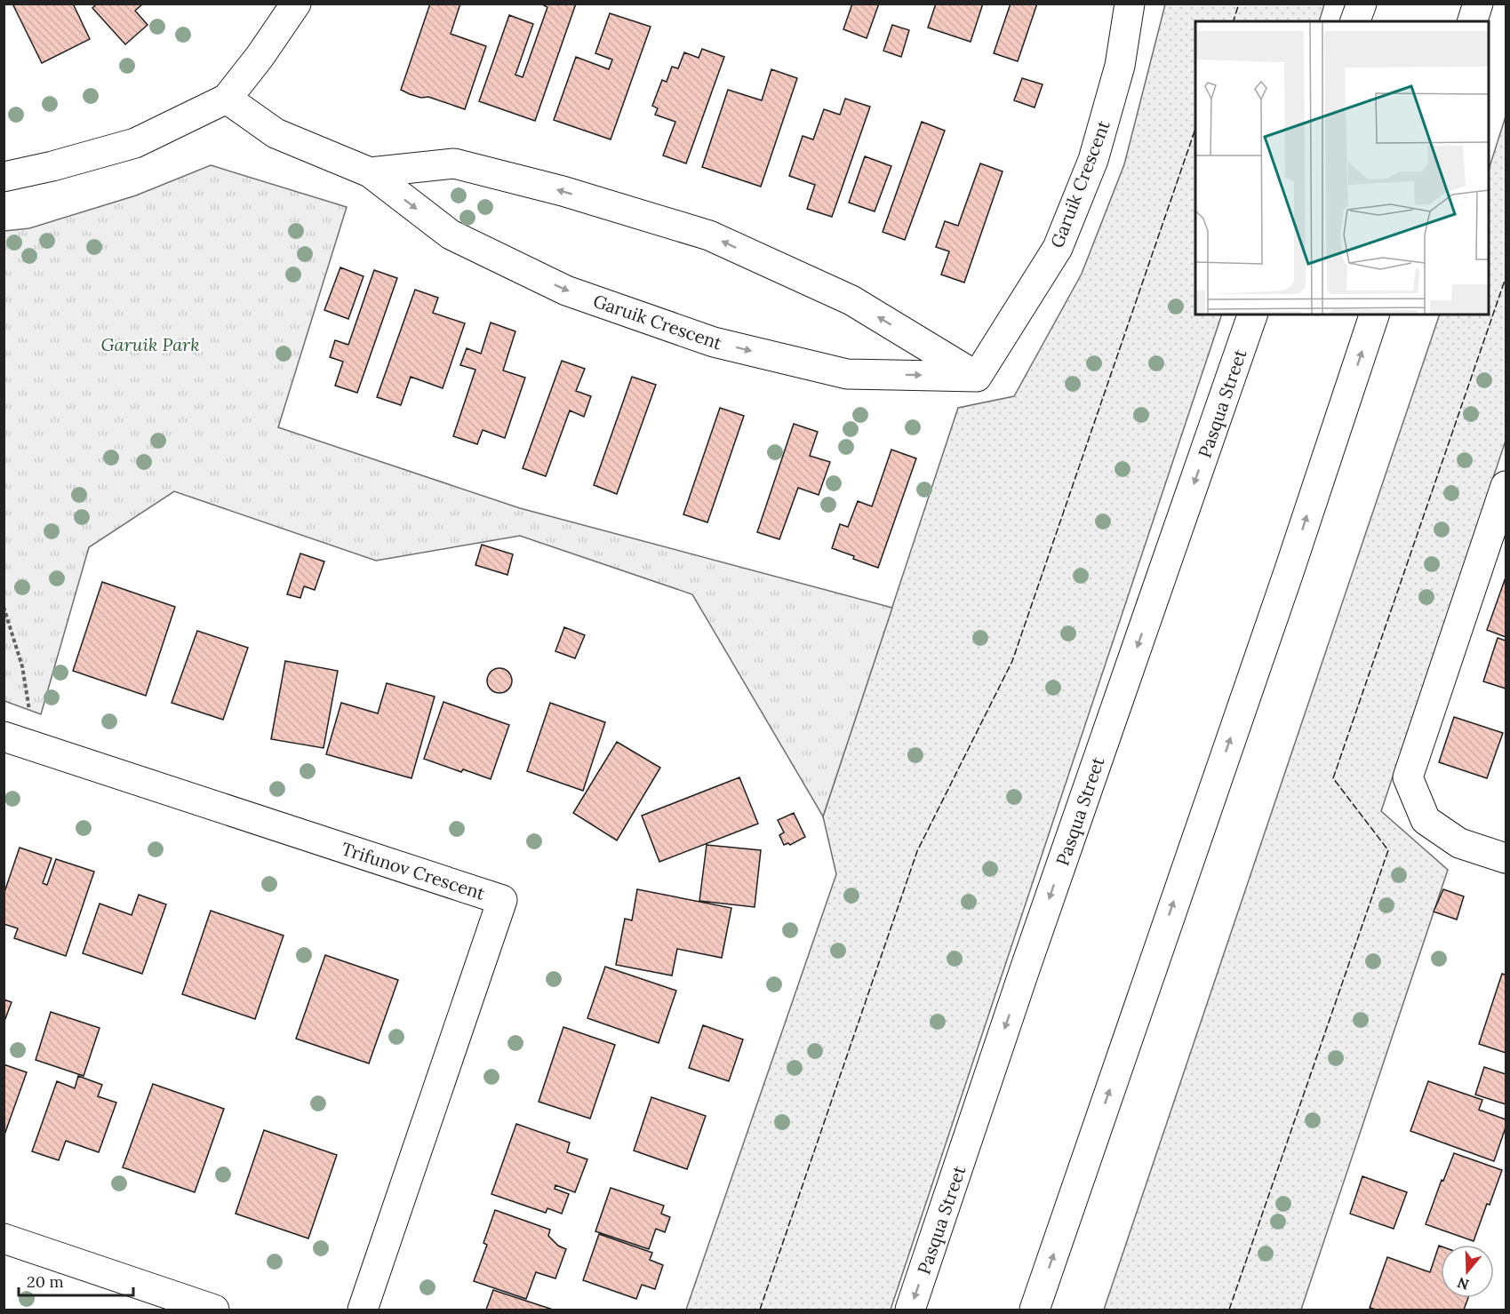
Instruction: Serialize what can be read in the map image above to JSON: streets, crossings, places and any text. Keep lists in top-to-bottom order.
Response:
{
  "streets": {
    "street": ["Garuik Crescent", "Pasqua Street", "Trifunov Crescent"]
  },
  "parks": ["Garuik Park"],
  "scale_bar": "20 m",
  "north": "bottom"
}
